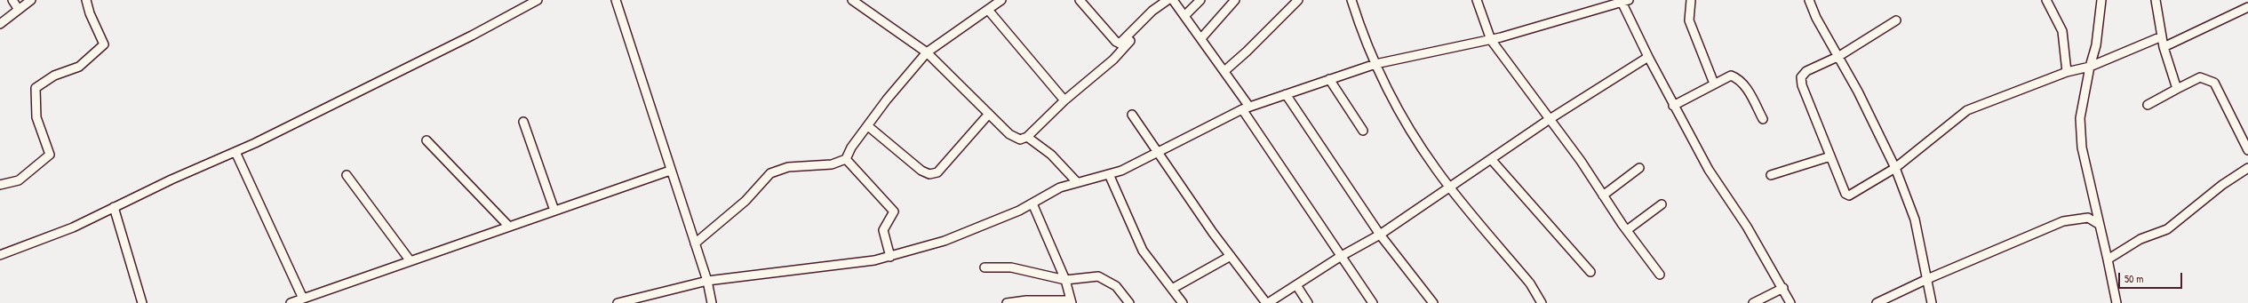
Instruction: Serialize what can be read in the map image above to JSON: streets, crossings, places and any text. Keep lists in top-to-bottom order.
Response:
{
  "scale_bar": "50 m"
}
